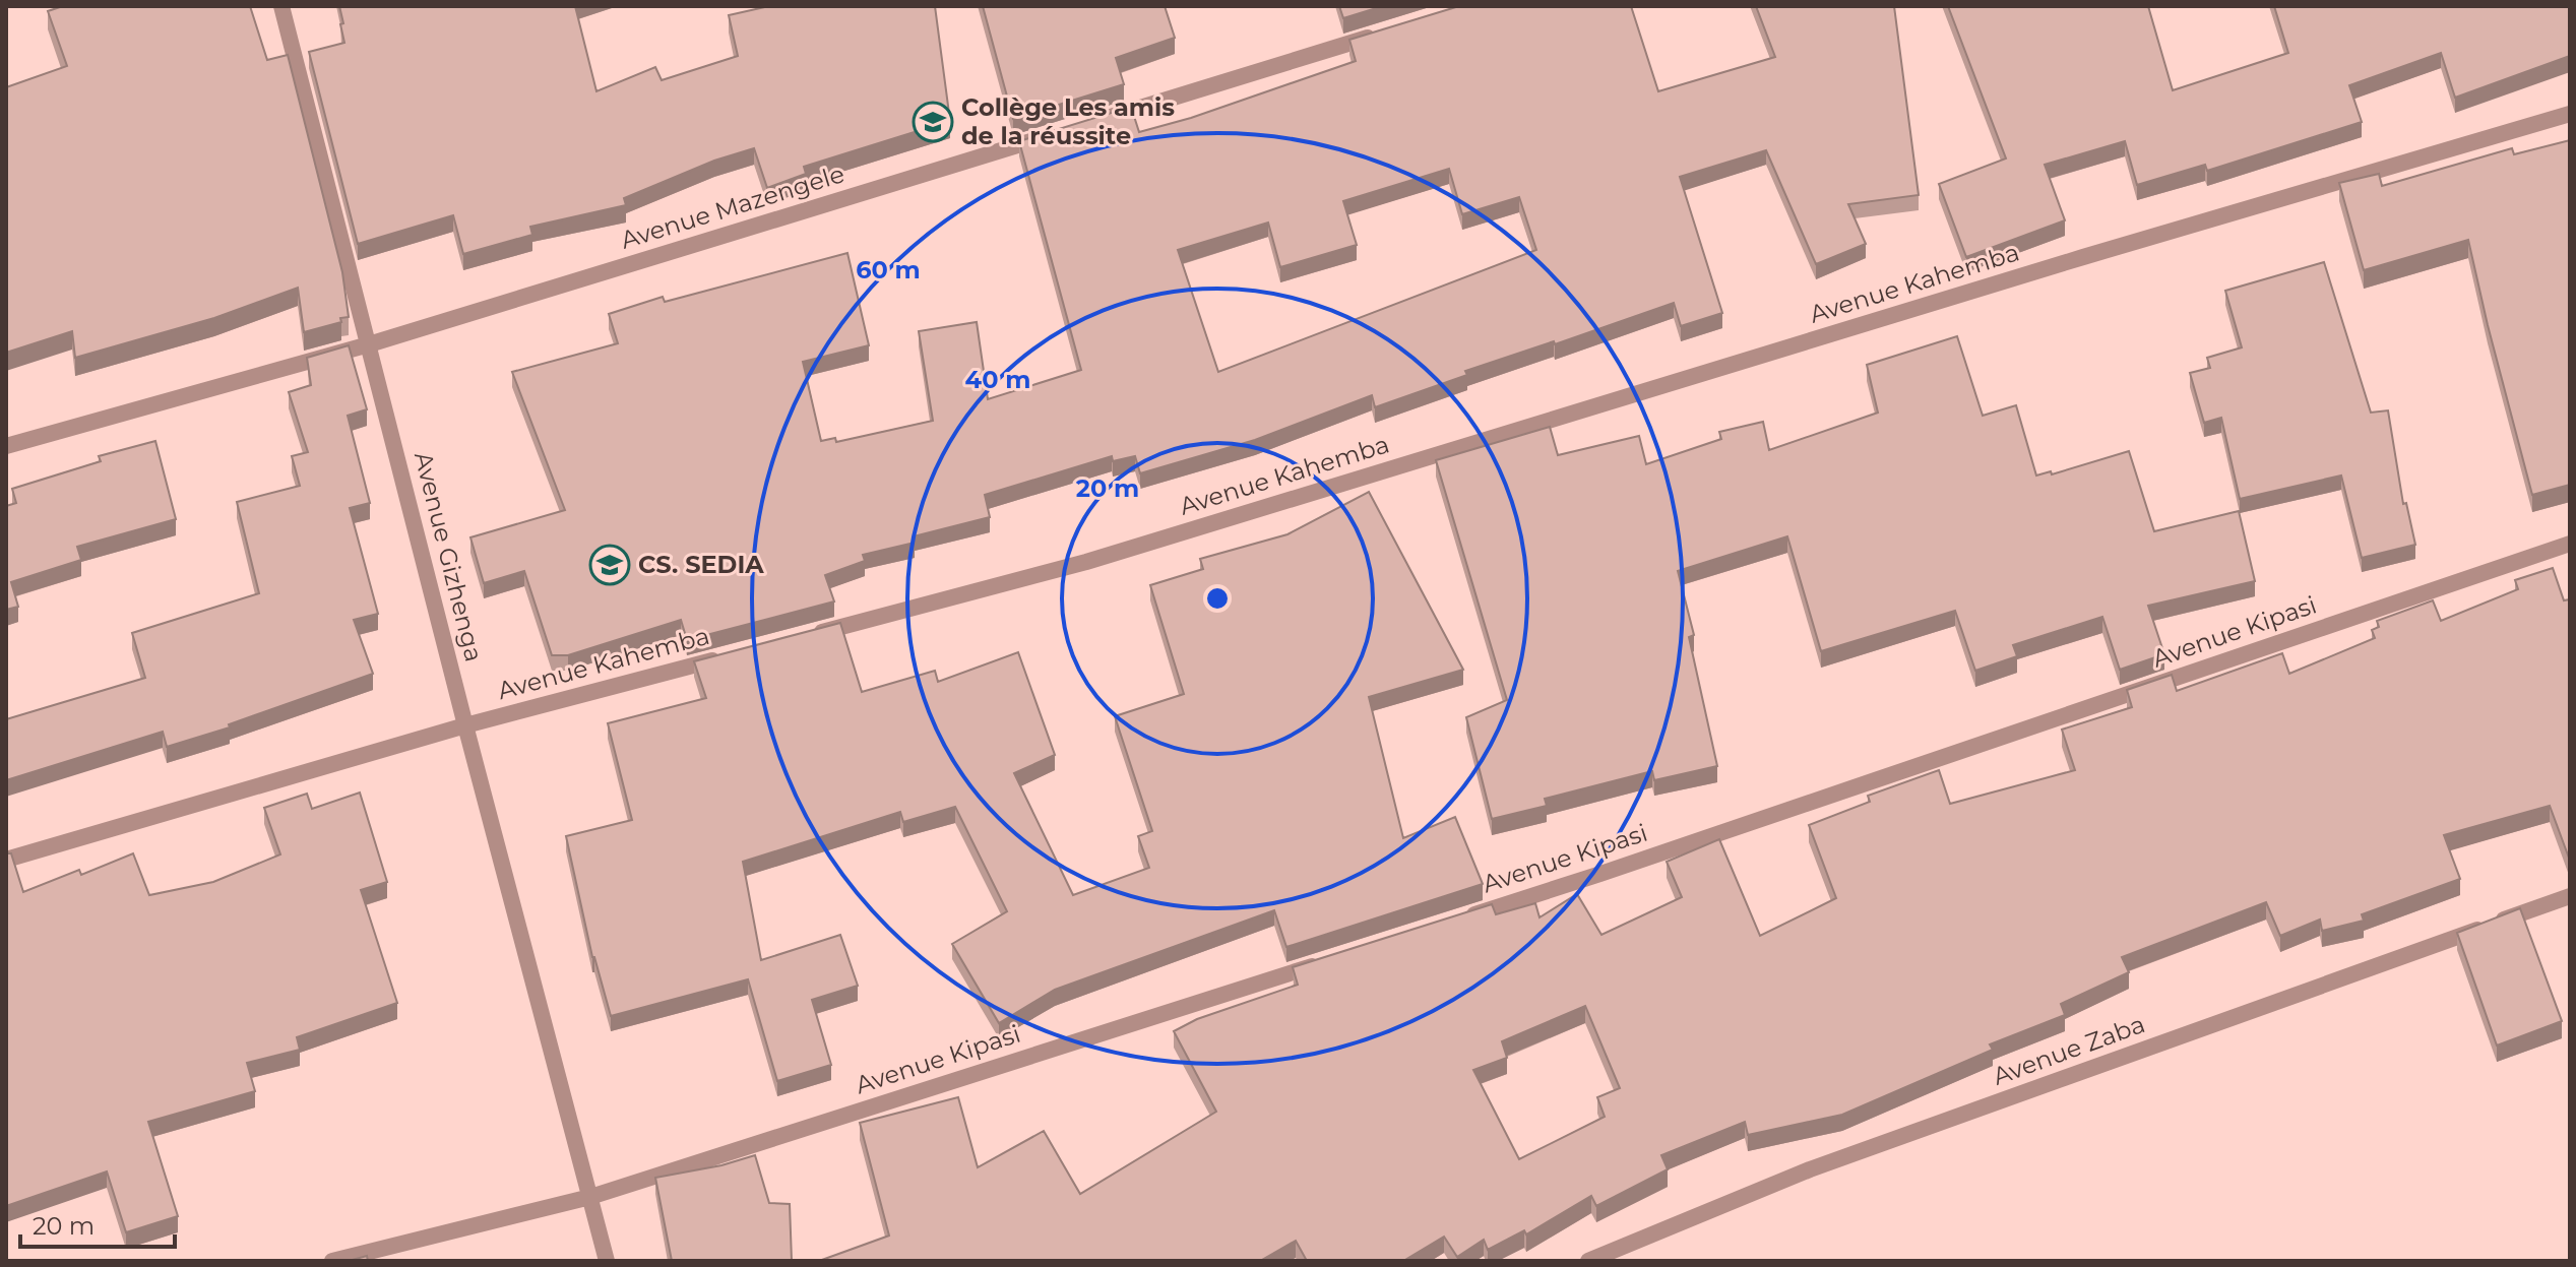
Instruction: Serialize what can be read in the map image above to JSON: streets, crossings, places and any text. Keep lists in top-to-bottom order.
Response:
{
  "streets": {
    "street": [
      "Avenue Mazengele",
      "Avenue Kahemba",
      "Avenue Gizhenga",
      "Avenue Kipasi",
      "Avenue Zaba"
    ]
  },
  "crossings": [
    ["Avenue Mazengele", "Avenue Gizhenga"],
    ["Avenue Kahemba", "Avenue Gizhenga"],
    ["Avenue Gizhenga", "Avenue Kipasi"]
  ],
  "places": {
    "school or university": ["Collège Les amis de la réussite", "CS. SEDIA"]
  },
  "scale_bar": "20 m",
  "rings": ["60 m", "40 m", "20 m"]
}
